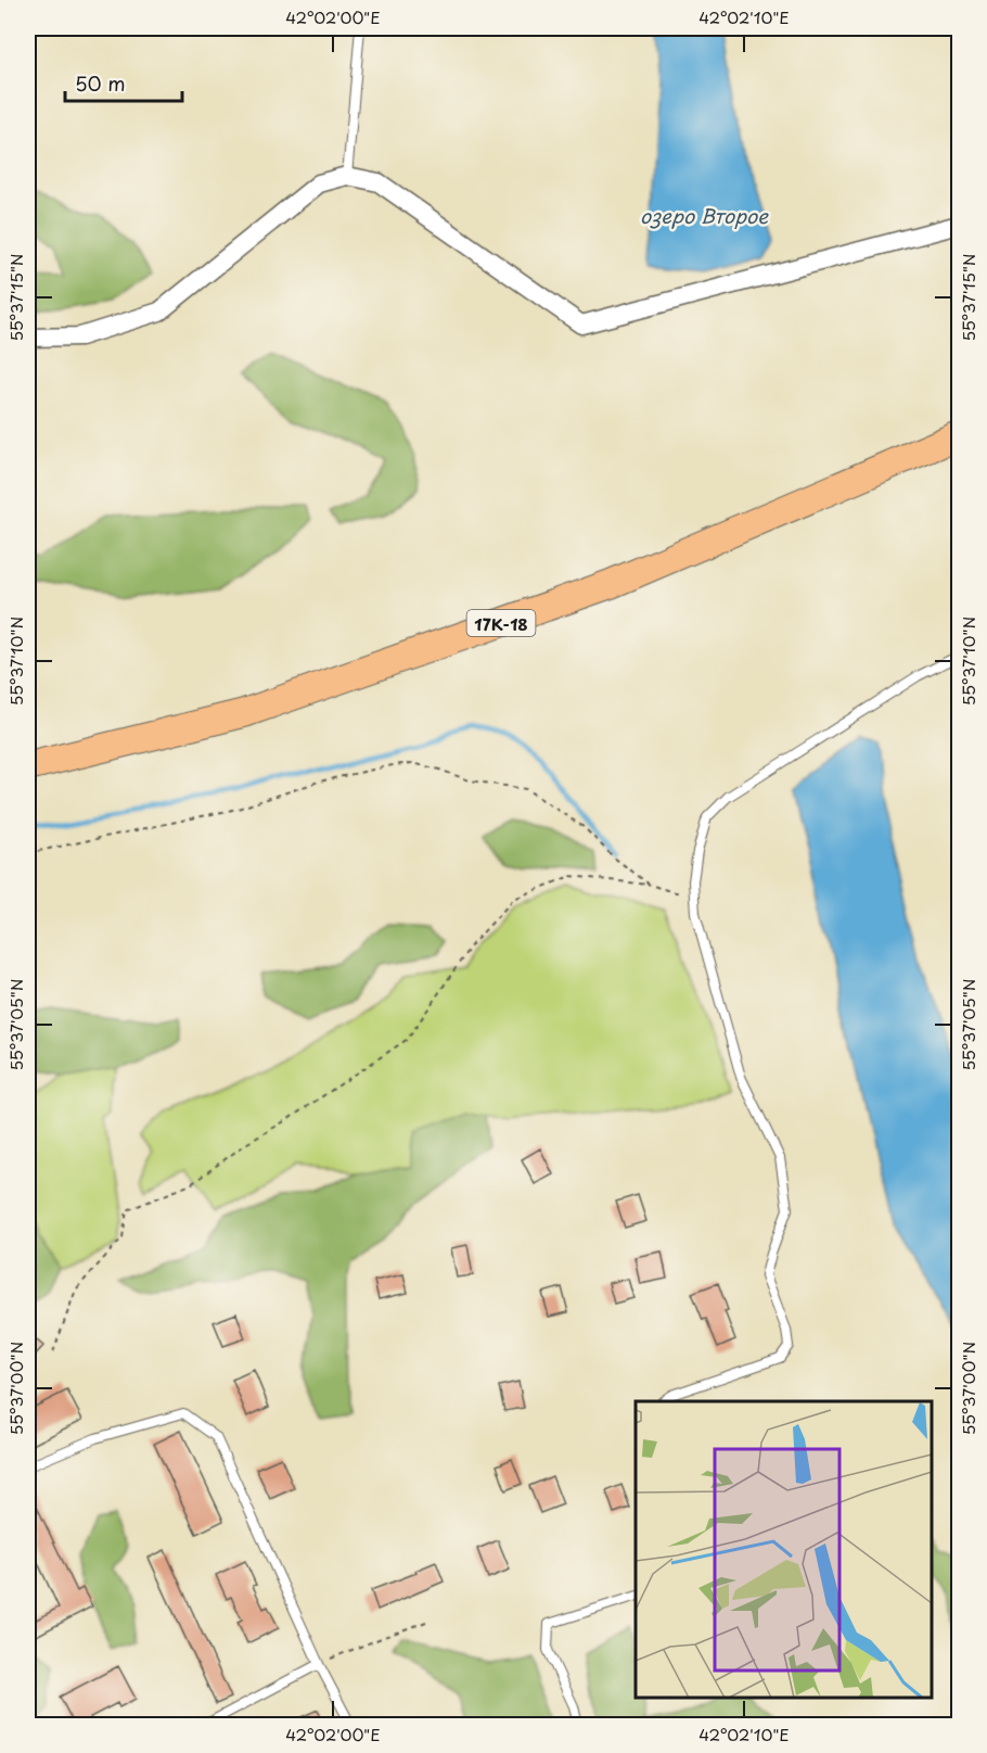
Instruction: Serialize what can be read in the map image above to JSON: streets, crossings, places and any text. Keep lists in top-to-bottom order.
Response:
{
  "streets": {
    "main road": ["17К-18"]
  },
  "water": ["озеро Второе"],
  "scale_bar": "50 m",
  "coordinates": [
    "42°02'00\"E",
    "42°02'10\"E",
    "55°37'15\"N",
    "55°37'10\"N",
    "55°37'05\"N",
    "55°37'00\"N"
  ]
}
